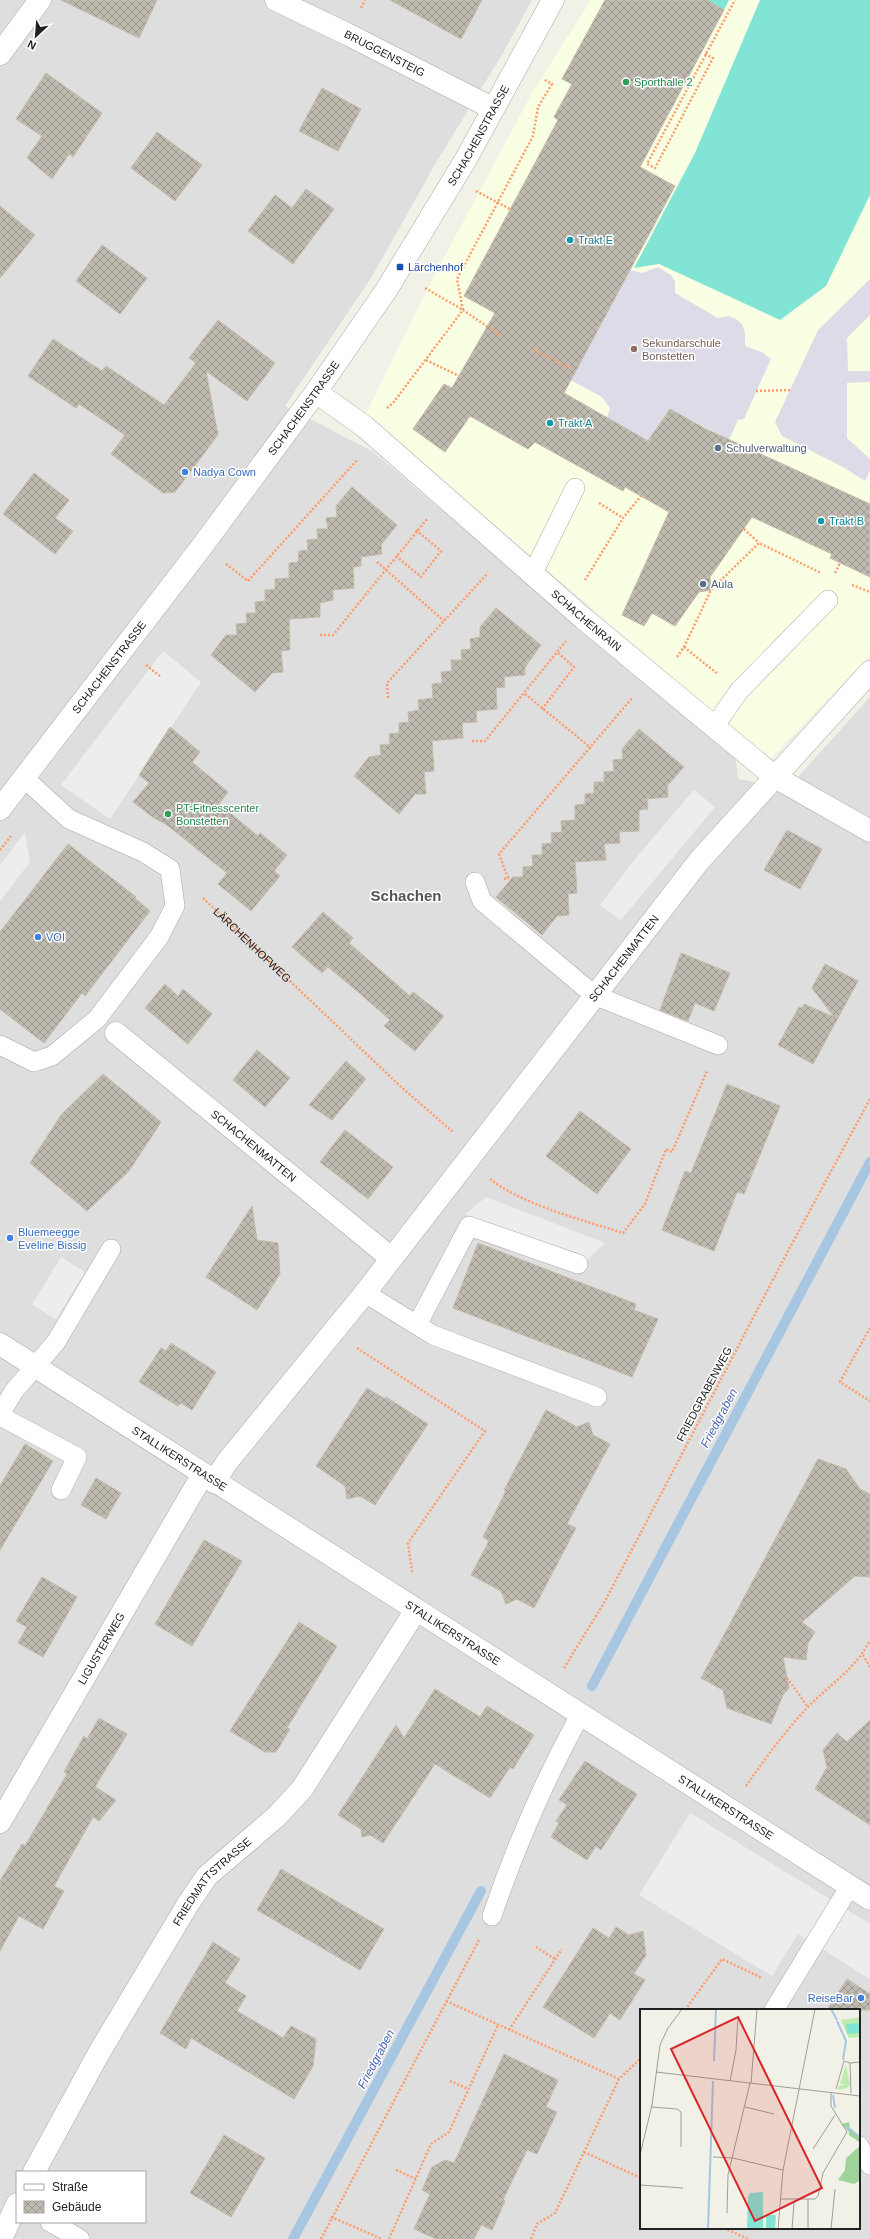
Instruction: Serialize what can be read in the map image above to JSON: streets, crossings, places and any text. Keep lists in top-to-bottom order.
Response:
{
  "streets": {
    "street": [
      "BRUGGENSTEIG",
      "SCHACHENSTRASSE",
      "SCHACHENRAIN",
      "SCHACHENMATTEN",
      "STALLIKERSTRASSE",
      "LIGUSTERWEG",
      "FRIEDMATTSTRASSE"
    ],
    "path": ["LÄRCHENHOFWEG", "FRIEDGRABENWEG"]
  },
  "crossings": [
    ["BRUGGENSTEIG", "SCHACHENSTRASSE"],
    ["SCHACHENSTRASSE", "SCHACHENRAIN"],
    ["SCHACHENRAIN", "SCHACHENMATTEN"],
    ["SCHACHENMATTEN", "STALLIKERSTRASSE"],
    ["SCHACHENMATTEN", "LIGUSTERWEG"],
    ["FRIEDGRABENWEG", "STALLIKERSTRASSE"],
    ["STALLIKERSTRASSE", "LIGUSTERWEG"],
    ["STALLIKERSTRASSE", "FRIEDMATTSTRASSE"]
  ],
  "districts": ["Schachen"],
  "water": ["Friedgraben"],
  "places": {
    "other": [
      "Sporthalle 2",
      "Trakt E",
      "Sekundarschule Bonstetten",
      "Trakt A",
      "Schulverwaltung",
      "Nadya Cown",
      "Trakt B",
      "Aula",
      "PT-Fitnesscenter Bonstetten",
      "VOI",
      "Bluemeegge Eveline Bissig",
      "ReiseBar"
    ],
    "transit": ["Lärchenhof"]
  },
  "legend": ["Straße", "Gebäude"],
  "north": "bottom left"
}
